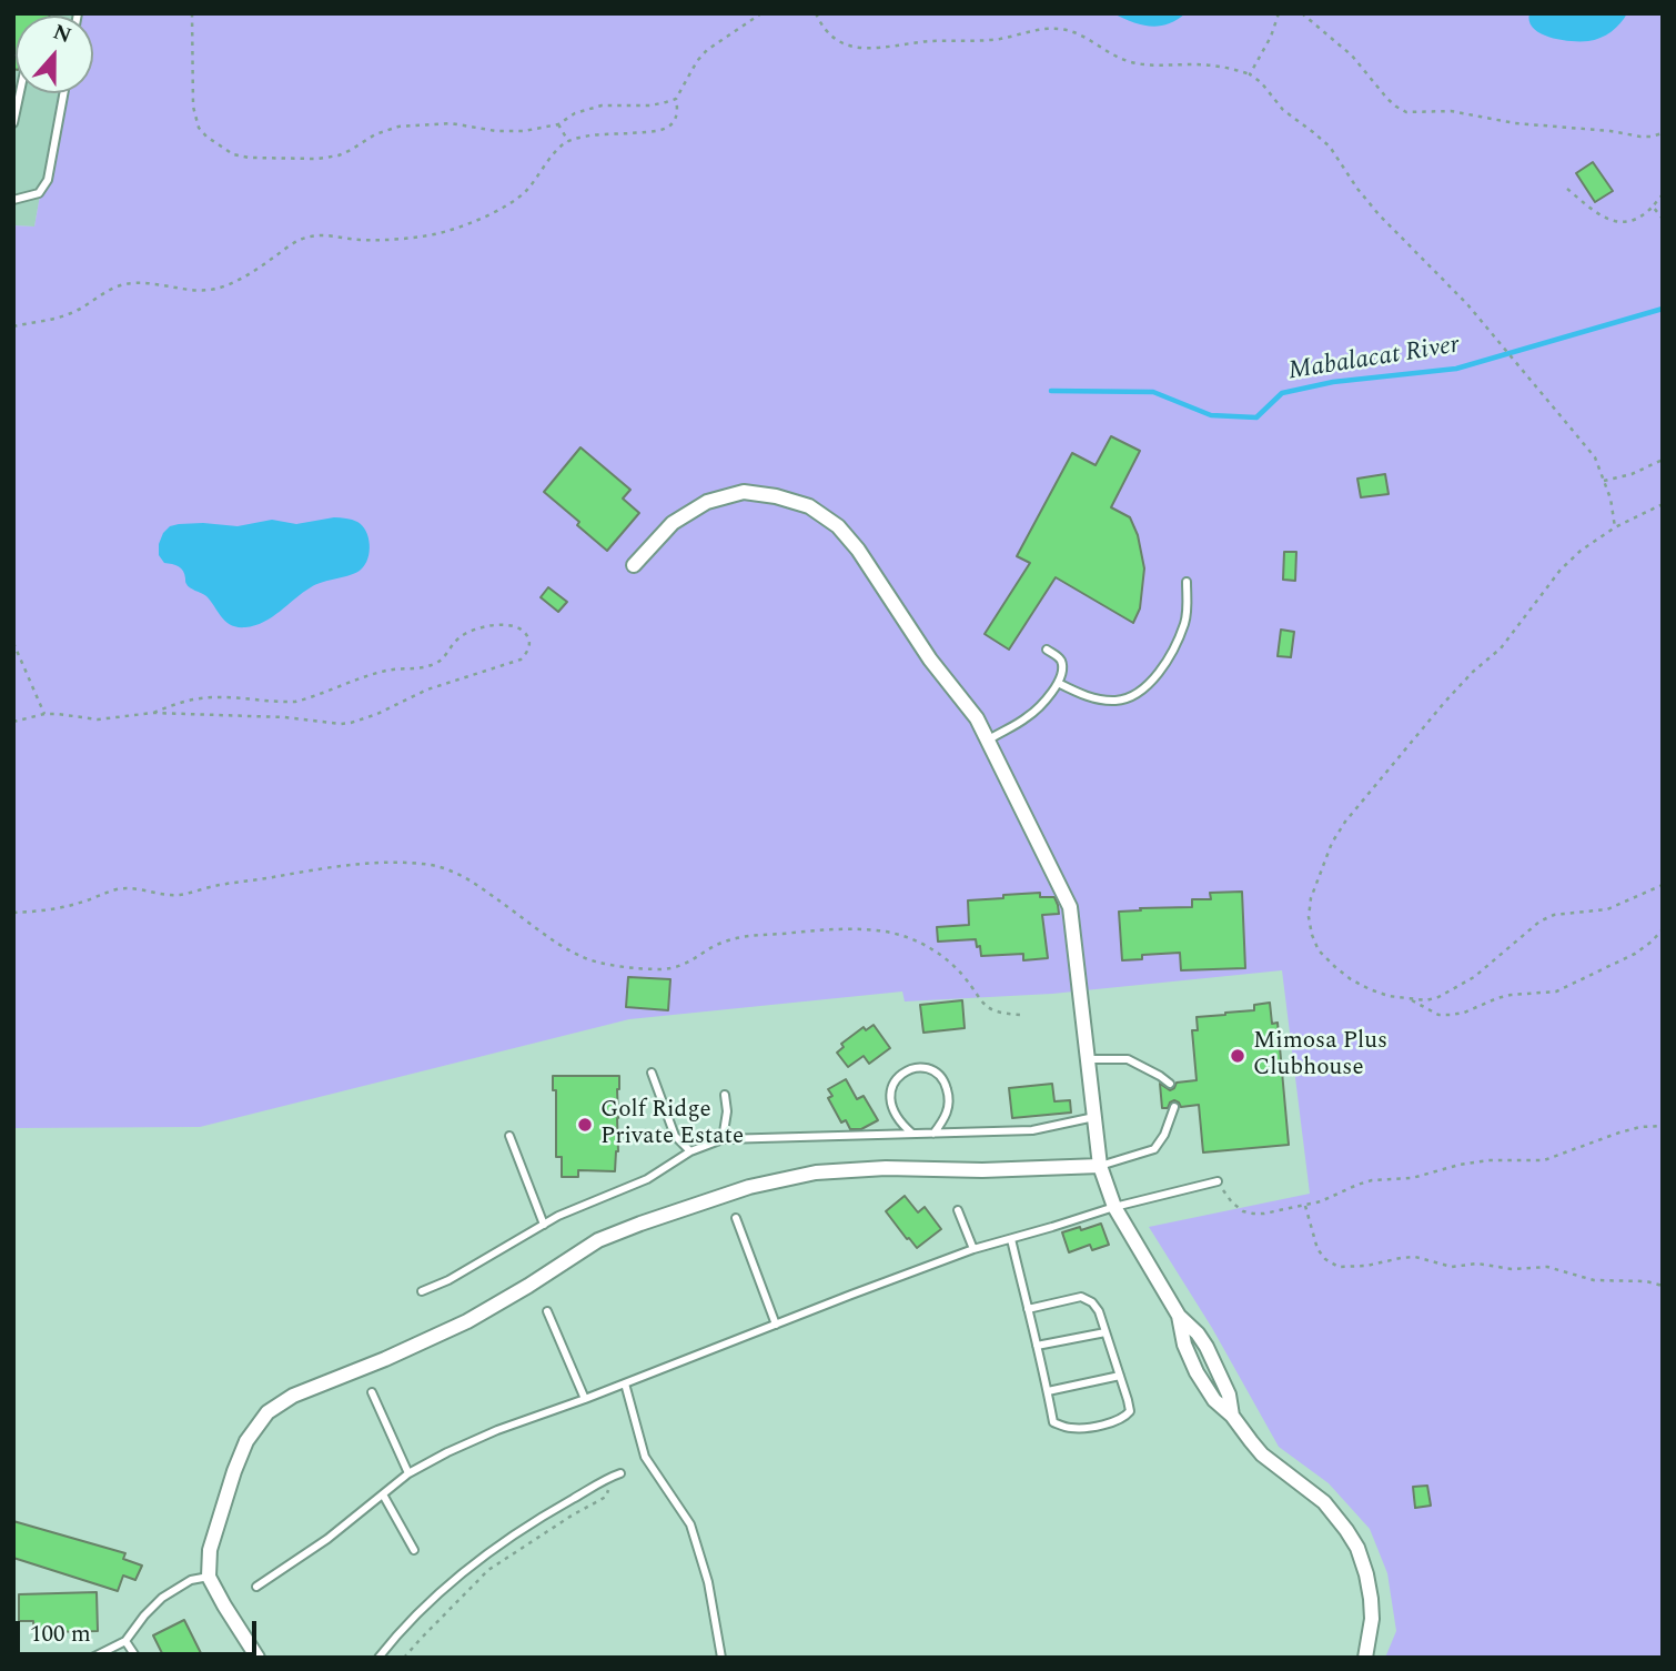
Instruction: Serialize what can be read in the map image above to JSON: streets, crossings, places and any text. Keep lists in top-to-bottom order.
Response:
{
  "water": ["Mabalacat River"],
  "places": ["Mimosa Plus Clubhouse", "Golf Ridge Private Estate"],
  "scale_bar": "100 m",
  "north": "top"
}
